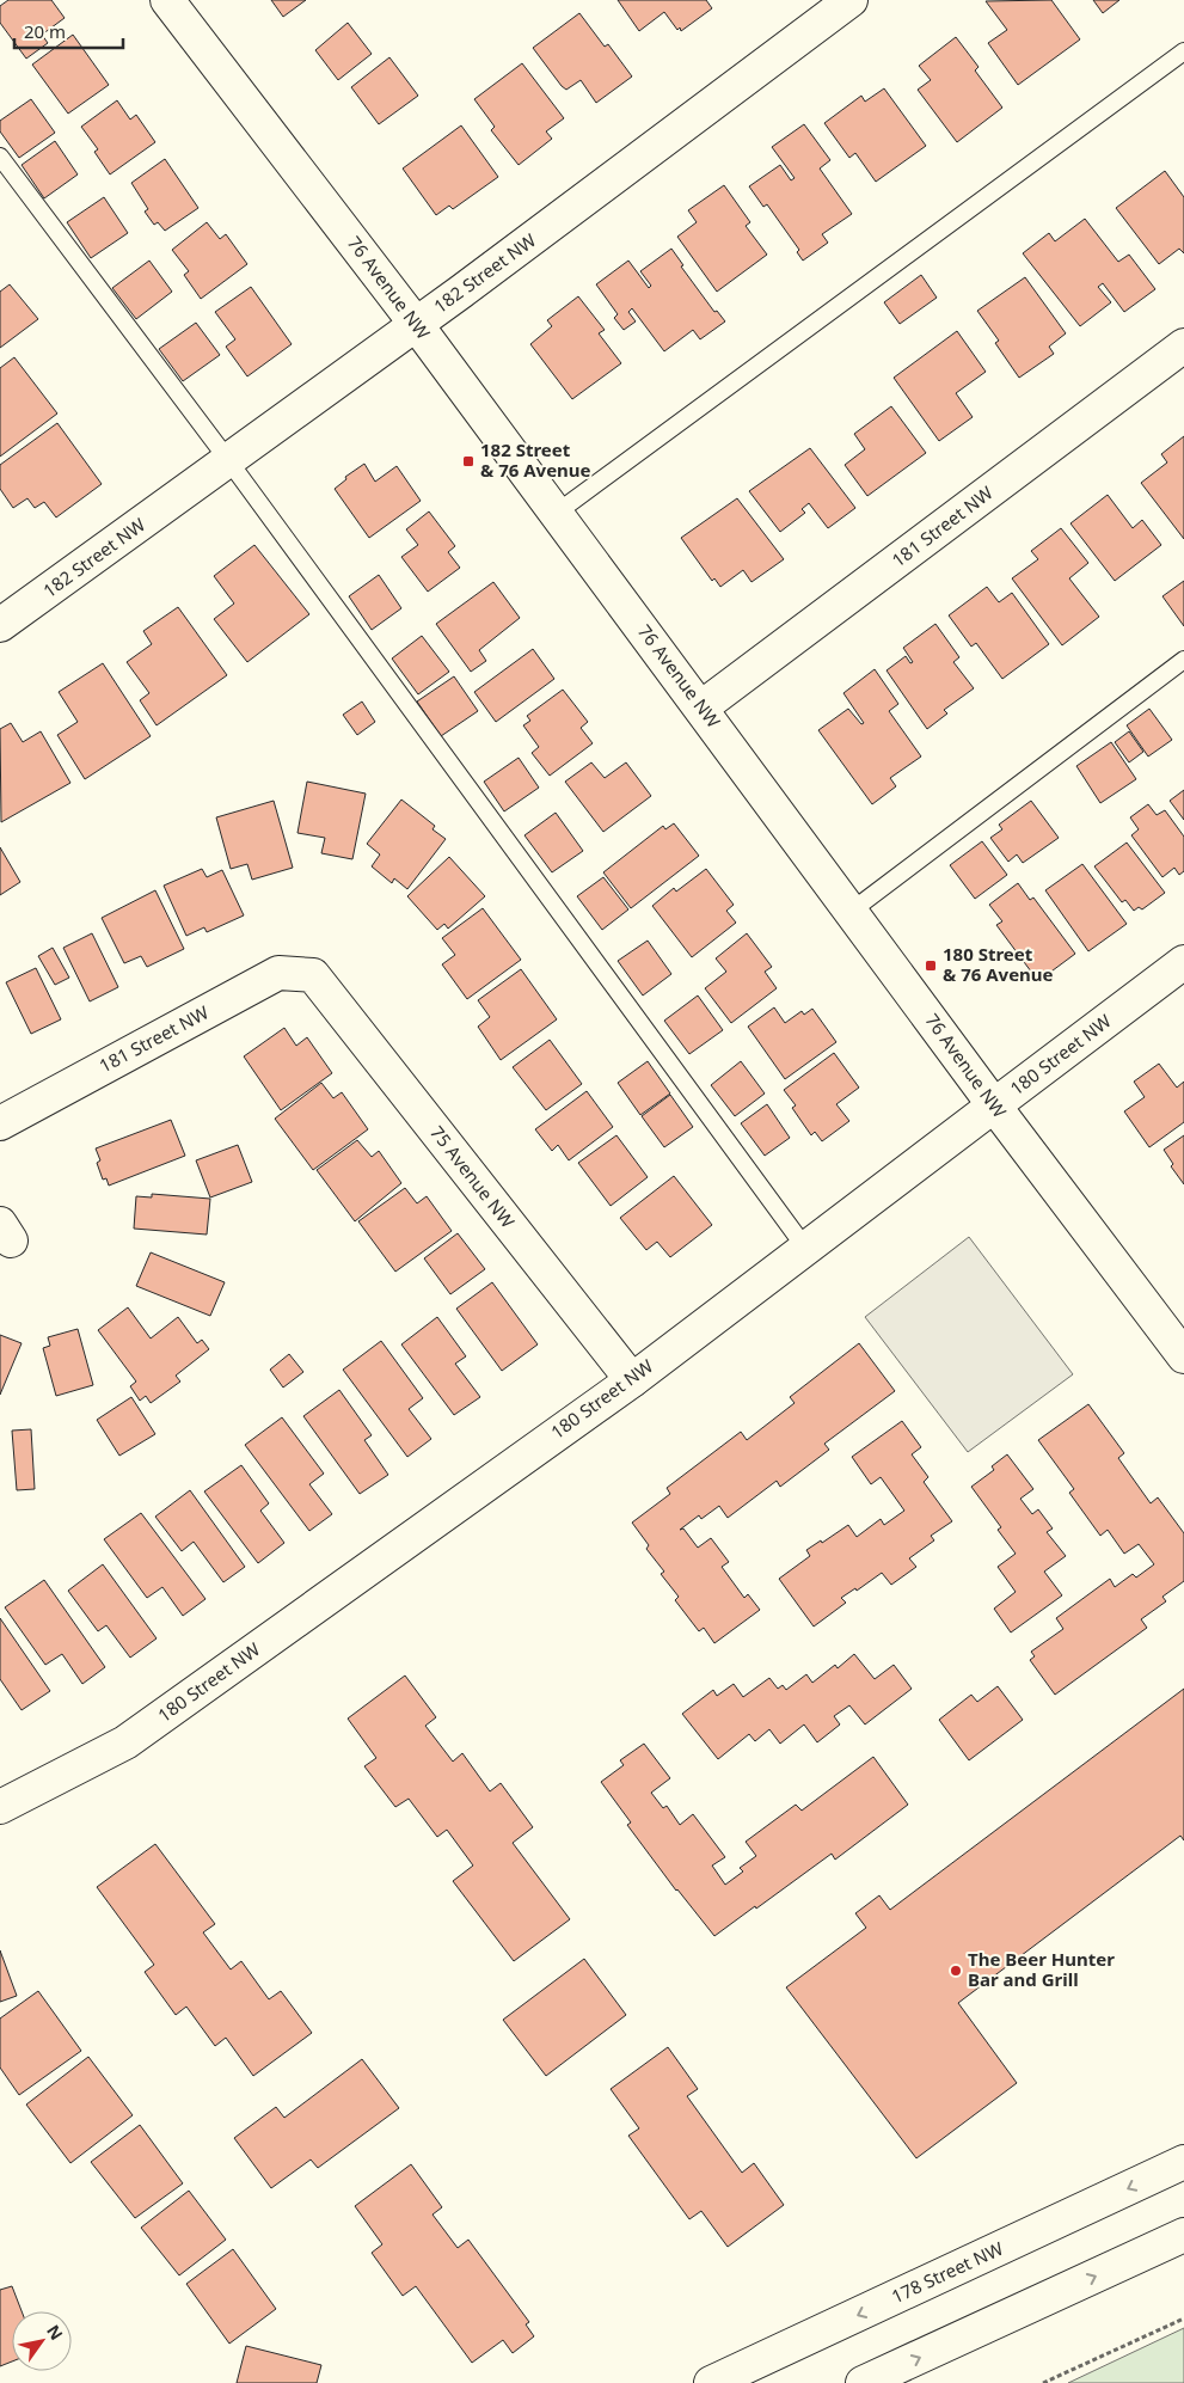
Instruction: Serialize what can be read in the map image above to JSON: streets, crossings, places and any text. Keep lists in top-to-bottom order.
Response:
{
  "streets": {
    "street": [
      "182 Street NW",
      "76 Avenue NW",
      "181 Street NW",
      "180 Street NW",
      "75 Avenue NW",
      "178 Street NW"
    ]
  },
  "crossings": [
    ["182 Street NW", "76 Avenue NW"],
    ["76 Avenue NW", "181 Street NW"],
    ["76 Avenue NW", "180 Street NW"],
    ["181 Street NW", "75 Avenue NW"],
    ["180 Street NW", "75 Avenue NW"]
  ],
  "places": {
    "transit": ["182 Street & 76 Avenue", "180 Street & 76 Avenue"],
    "other": ["The Beer Hunter Bar and Grill"]
  },
  "scale_bar": "20 m",
  "north": "top right"
}
